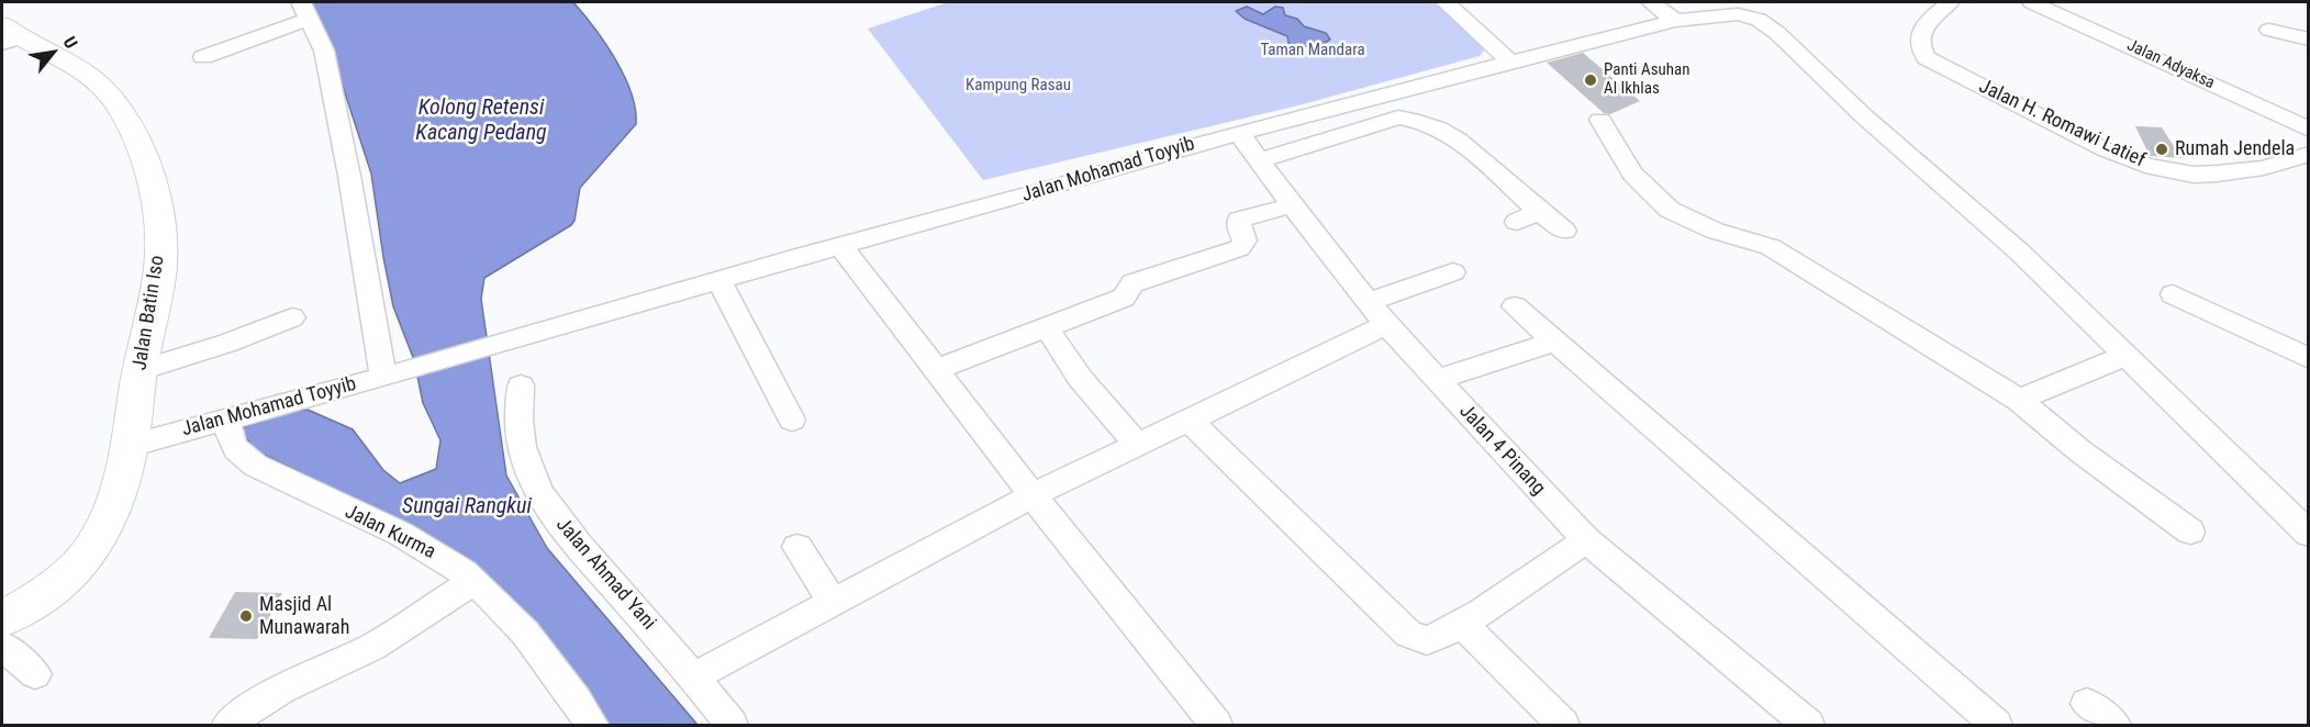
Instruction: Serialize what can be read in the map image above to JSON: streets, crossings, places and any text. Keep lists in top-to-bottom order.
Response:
{
  "streets": {
    "street": [
      "Jalan Adyaksa",
      "Jalan H. Romawi Latief",
      "Jalan Mohamad Toyyib",
      "Jalan Batin Iso",
      "Jalan 4 Pinang",
      "Jalan Kurma",
      "Jalan Ahmad Yani"
    ]
  },
  "crossings": [
    ["Jalan Mohamad Toyyib", "Jalan Batin Iso"],
    ["Jalan Mohamad Toyyib", "Jalan 4 Pinang"],
    ["Jalan Mohamad Toyyib", "Jalan Kurma"]
  ],
  "water": ["Kolong Retensi Kacang Pedang", "Sungai Rangkui"],
  "parks": ["Taman Mandara", "Kampung Rasau"],
  "places": ["Panti Asuhan Al Ikhlas", "Rumah Jendela", "Masjid Al Munawarah"],
  "north": "top right"
}
